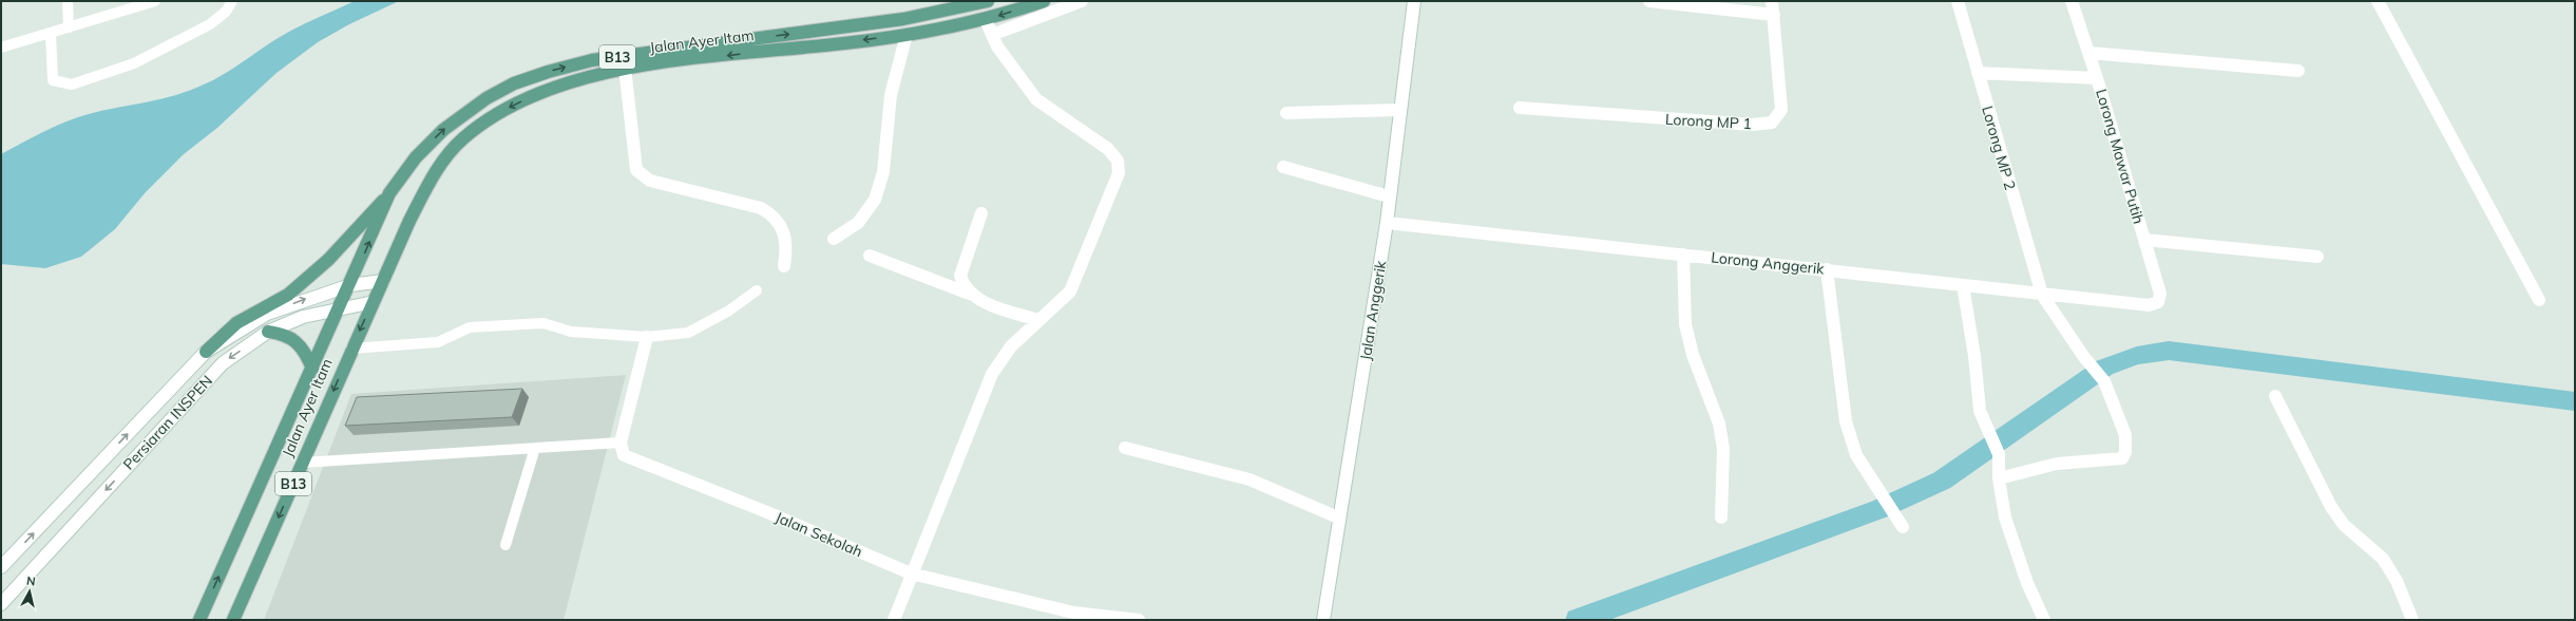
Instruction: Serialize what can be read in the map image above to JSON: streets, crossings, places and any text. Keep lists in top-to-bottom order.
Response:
{
  "streets": {
    "main road": ["Jalan Ayer Itam", "B13"],
    "street": [
      "Lorong MP 1",
      "Lorong MP 2",
      "Lorong Mawar Putih",
      "Lorong Anggerik",
      "Jalan Anggerik",
      "Persiaran INSPEN",
      "Jalan Sekolah"
    ]
  },
  "crossings": [
    ["Jalan Ayer Itam", "B13"],
    ["Jalan Ayer Itam", "Persiaran INSPEN"],
    ["B13", "Persiaran INSPEN"],
    ["Lorong MP 2", "Lorong Anggerik"],
    ["Lorong Mawar Putih", "Lorong Anggerik"],
    ["Lorong Anggerik", "Jalan Anggerik"]
  ],
  "north": "top"
}
